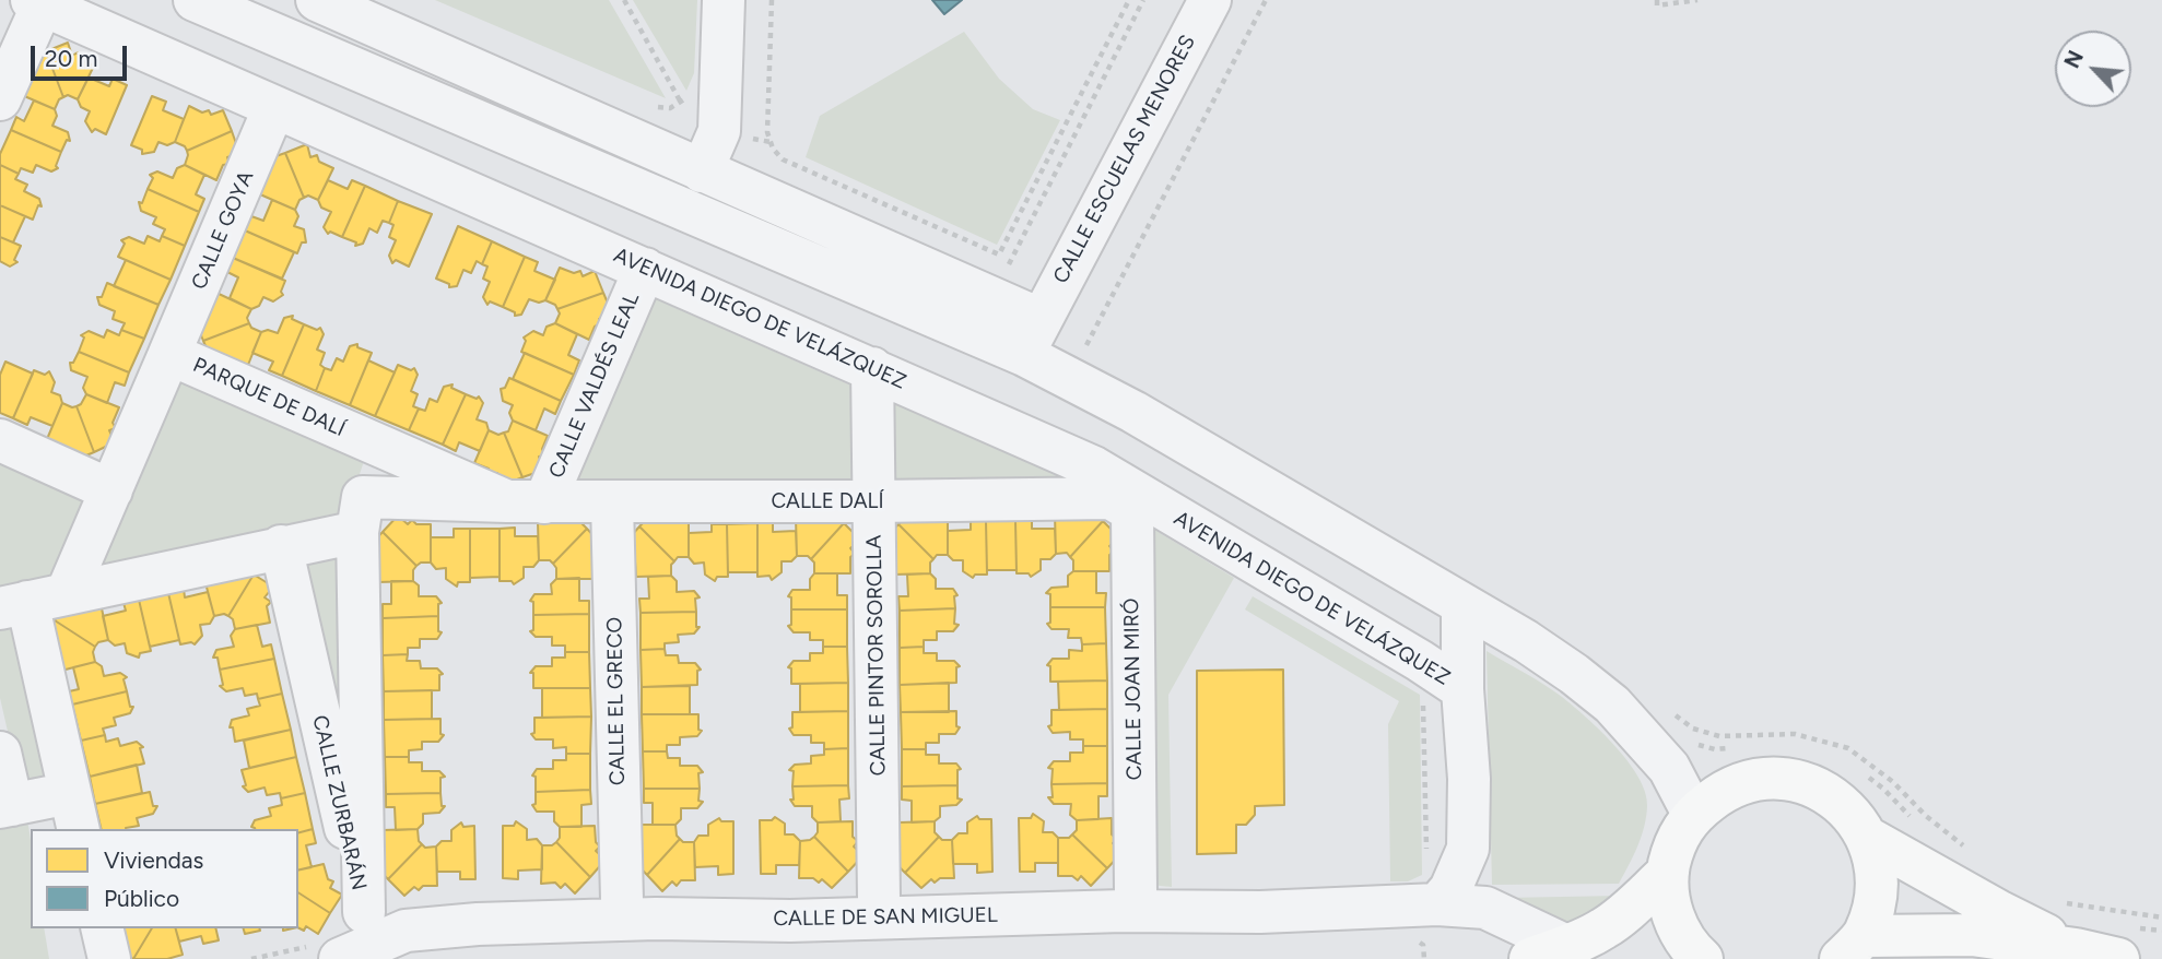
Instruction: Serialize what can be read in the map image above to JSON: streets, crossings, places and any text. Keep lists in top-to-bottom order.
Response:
{
  "streets": {
    "main road": ["CALLE DE SAN MIGUEL"],
    "street": [
      "CALLE ESCUELAS MENORES",
      "CALLE GOYA",
      "AVENIDA DIEGO DE VELÁZQUEZ",
      "CALLE VALDÉS LEAL",
      "PARQUE DE DALÍ",
      "CALLE DALÍ",
      "CALLE PINTOR SOROLLA",
      "CALLE JOAN MIRÓ",
      "CALLE EL GRECO",
      "CALLE ZURBARÁN"
    ]
  },
  "crossings": [
    ["CALLE GOYA", "AVENIDA DIEGO DE VELÁZQUEZ"],
    ["CALLE GOYA", "PARQUE DE DALÍ"],
    ["AVENIDA DIEGO DE VELÁZQUEZ", "CALLE VALDÉS LEAL"],
    ["AVENIDA DIEGO DE VELÁZQUEZ", "CALLE PINTOR SOROLLA"],
    ["AVENIDA DIEGO DE VELÁZQUEZ", "CALLE DE SAN MIGUEL"],
    ["CALLE VALDÉS LEAL", "PARQUE DE DALÍ"],
    ["CALLE VALDÉS LEAL", "CALLE DALÍ"],
    ["PARQUE DE DALÍ", "CALLE DALÍ"],
    ["CALLE DALÍ", "CALLE PINTOR SOROLLA"],
    ["CALLE DALÍ", "CALLE JOAN MIRÓ"],
    ["CALLE DALÍ", "CALLE EL GRECO"]
  ],
  "legend": ["Viviendas", "Público"],
  "scale_bar": "20 m",
  "north": "top left"
}
